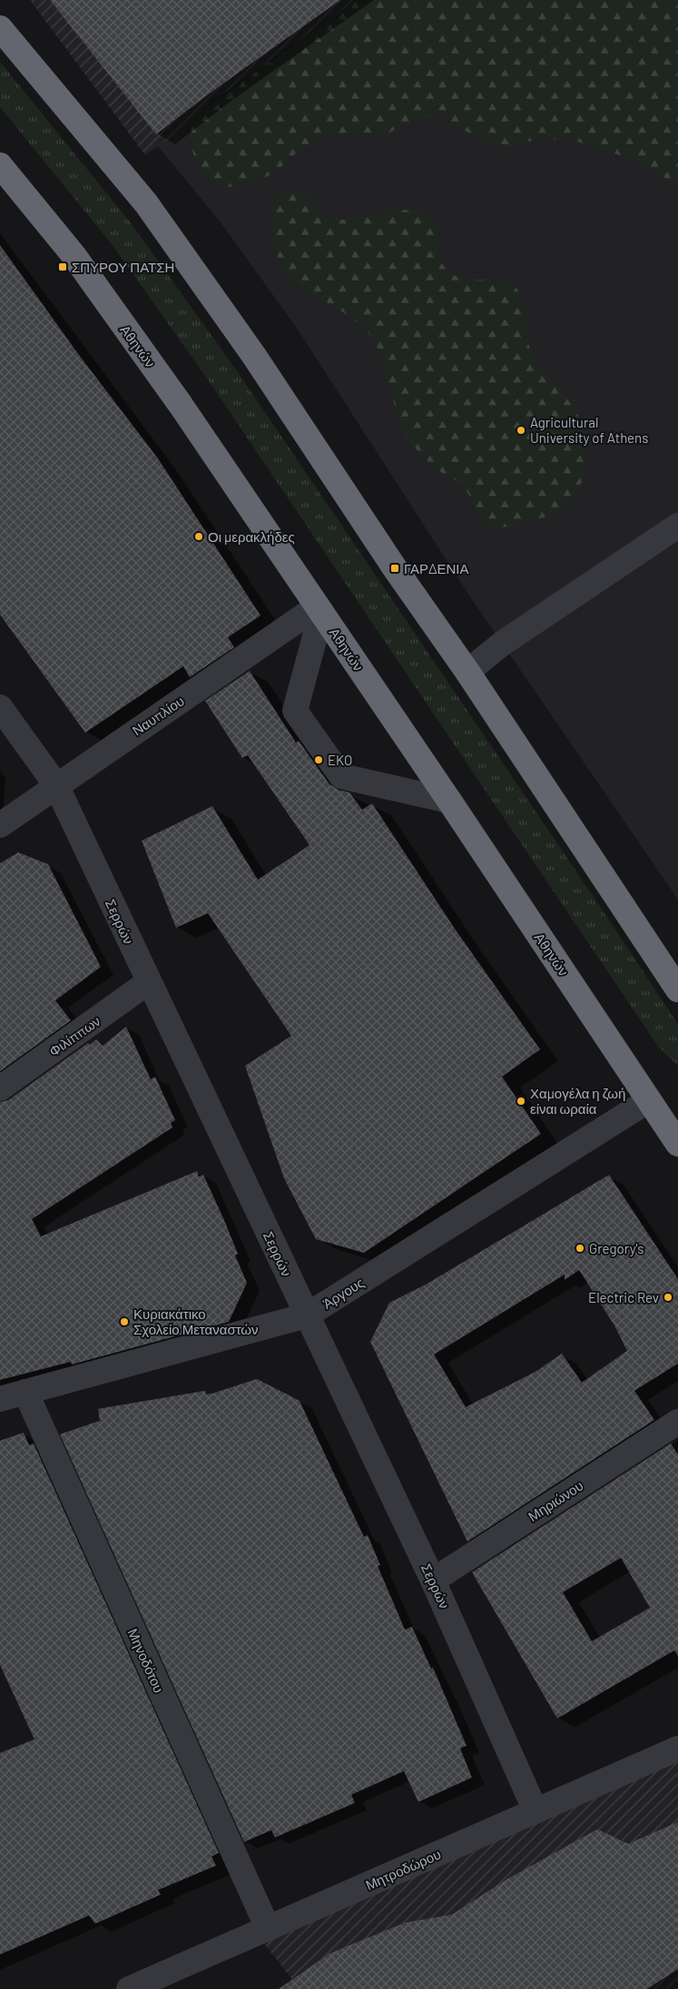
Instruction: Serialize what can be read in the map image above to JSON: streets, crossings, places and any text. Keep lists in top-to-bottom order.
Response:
{
  "streets": {
    "highway": ["Αθηνών"],
    "street": [
      "Ναυπλίου",
      "Σερρών",
      "Φιλίππων",
      "Άργους",
      "Μηριώνου",
      "Μηνοδότου",
      "Μητροδώρου"
    ]
  },
  "crossings": [
    ["Αθηνών", "Ναυπλίου"],
    ["Αθηνών", "Άργους"],
    ["Ναυπλίου", "Σερρών"],
    ["Σερρών", "Φιλίππων"],
    ["Σερρών", "Άργους"],
    ["Σερρών", "Μηριώνου"],
    ["Σερρών", "Μητροδώρου"],
    ["Άργους", "Μηνοδότου"],
    ["Μηνοδότου", "Μητροδώρου"]
  ],
  "places": {
    "transit": ["ΣΠΥΡΟΥ ΠΑΤΣΗ", "ΓΑΡΔΕΝΙΑ"],
    "other": [
      "Agricultural University of Athens",
      "Οι μερακλήδες",
      "EKO",
      "Χαμογέλα η ζωή είναι ωραία",
      "Gregory's",
      "Electric Rev",
      "Κυριακάτικο Σχολείο Μεταναστών"
    ]
  }
}
